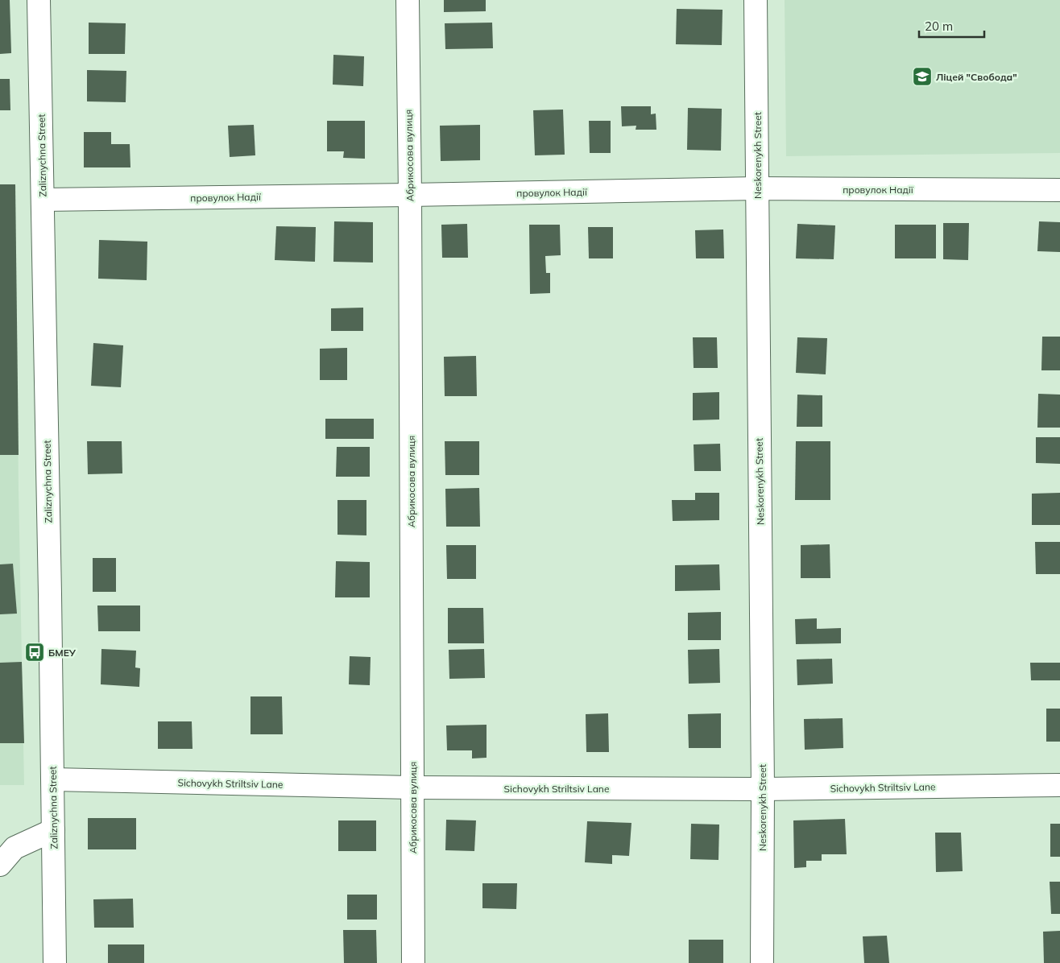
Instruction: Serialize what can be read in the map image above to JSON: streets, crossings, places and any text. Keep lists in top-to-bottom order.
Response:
{
  "streets": {
    "street": [
      "Zaliznychna Street",
      "Абрикосова вулиця",
      "Neskorenykh Street",
      "провулок Надії",
      "Sichovykh Striltsiv Lane"
    ]
  },
  "crossings": [
    ["Zaliznychna Street", "провулок Надії"],
    ["Zaliznychna Street", "Sichovykh Striltsiv Lane"],
    ["Абрикосова вулиця", "провулок Надії"],
    ["Абрикосова вулиця", "Sichovykh Striltsiv Lane"],
    ["Neskorenykh Street", "провулок Надії"],
    ["Neskorenykh Street", "Sichovykh Striltsiv Lane"]
  ],
  "places": {
    "school or university": ["Ліцей \"Свобода\""],
    "bus stop": ["БМЕУ"]
  },
  "scale_bar": "20 m"
}
